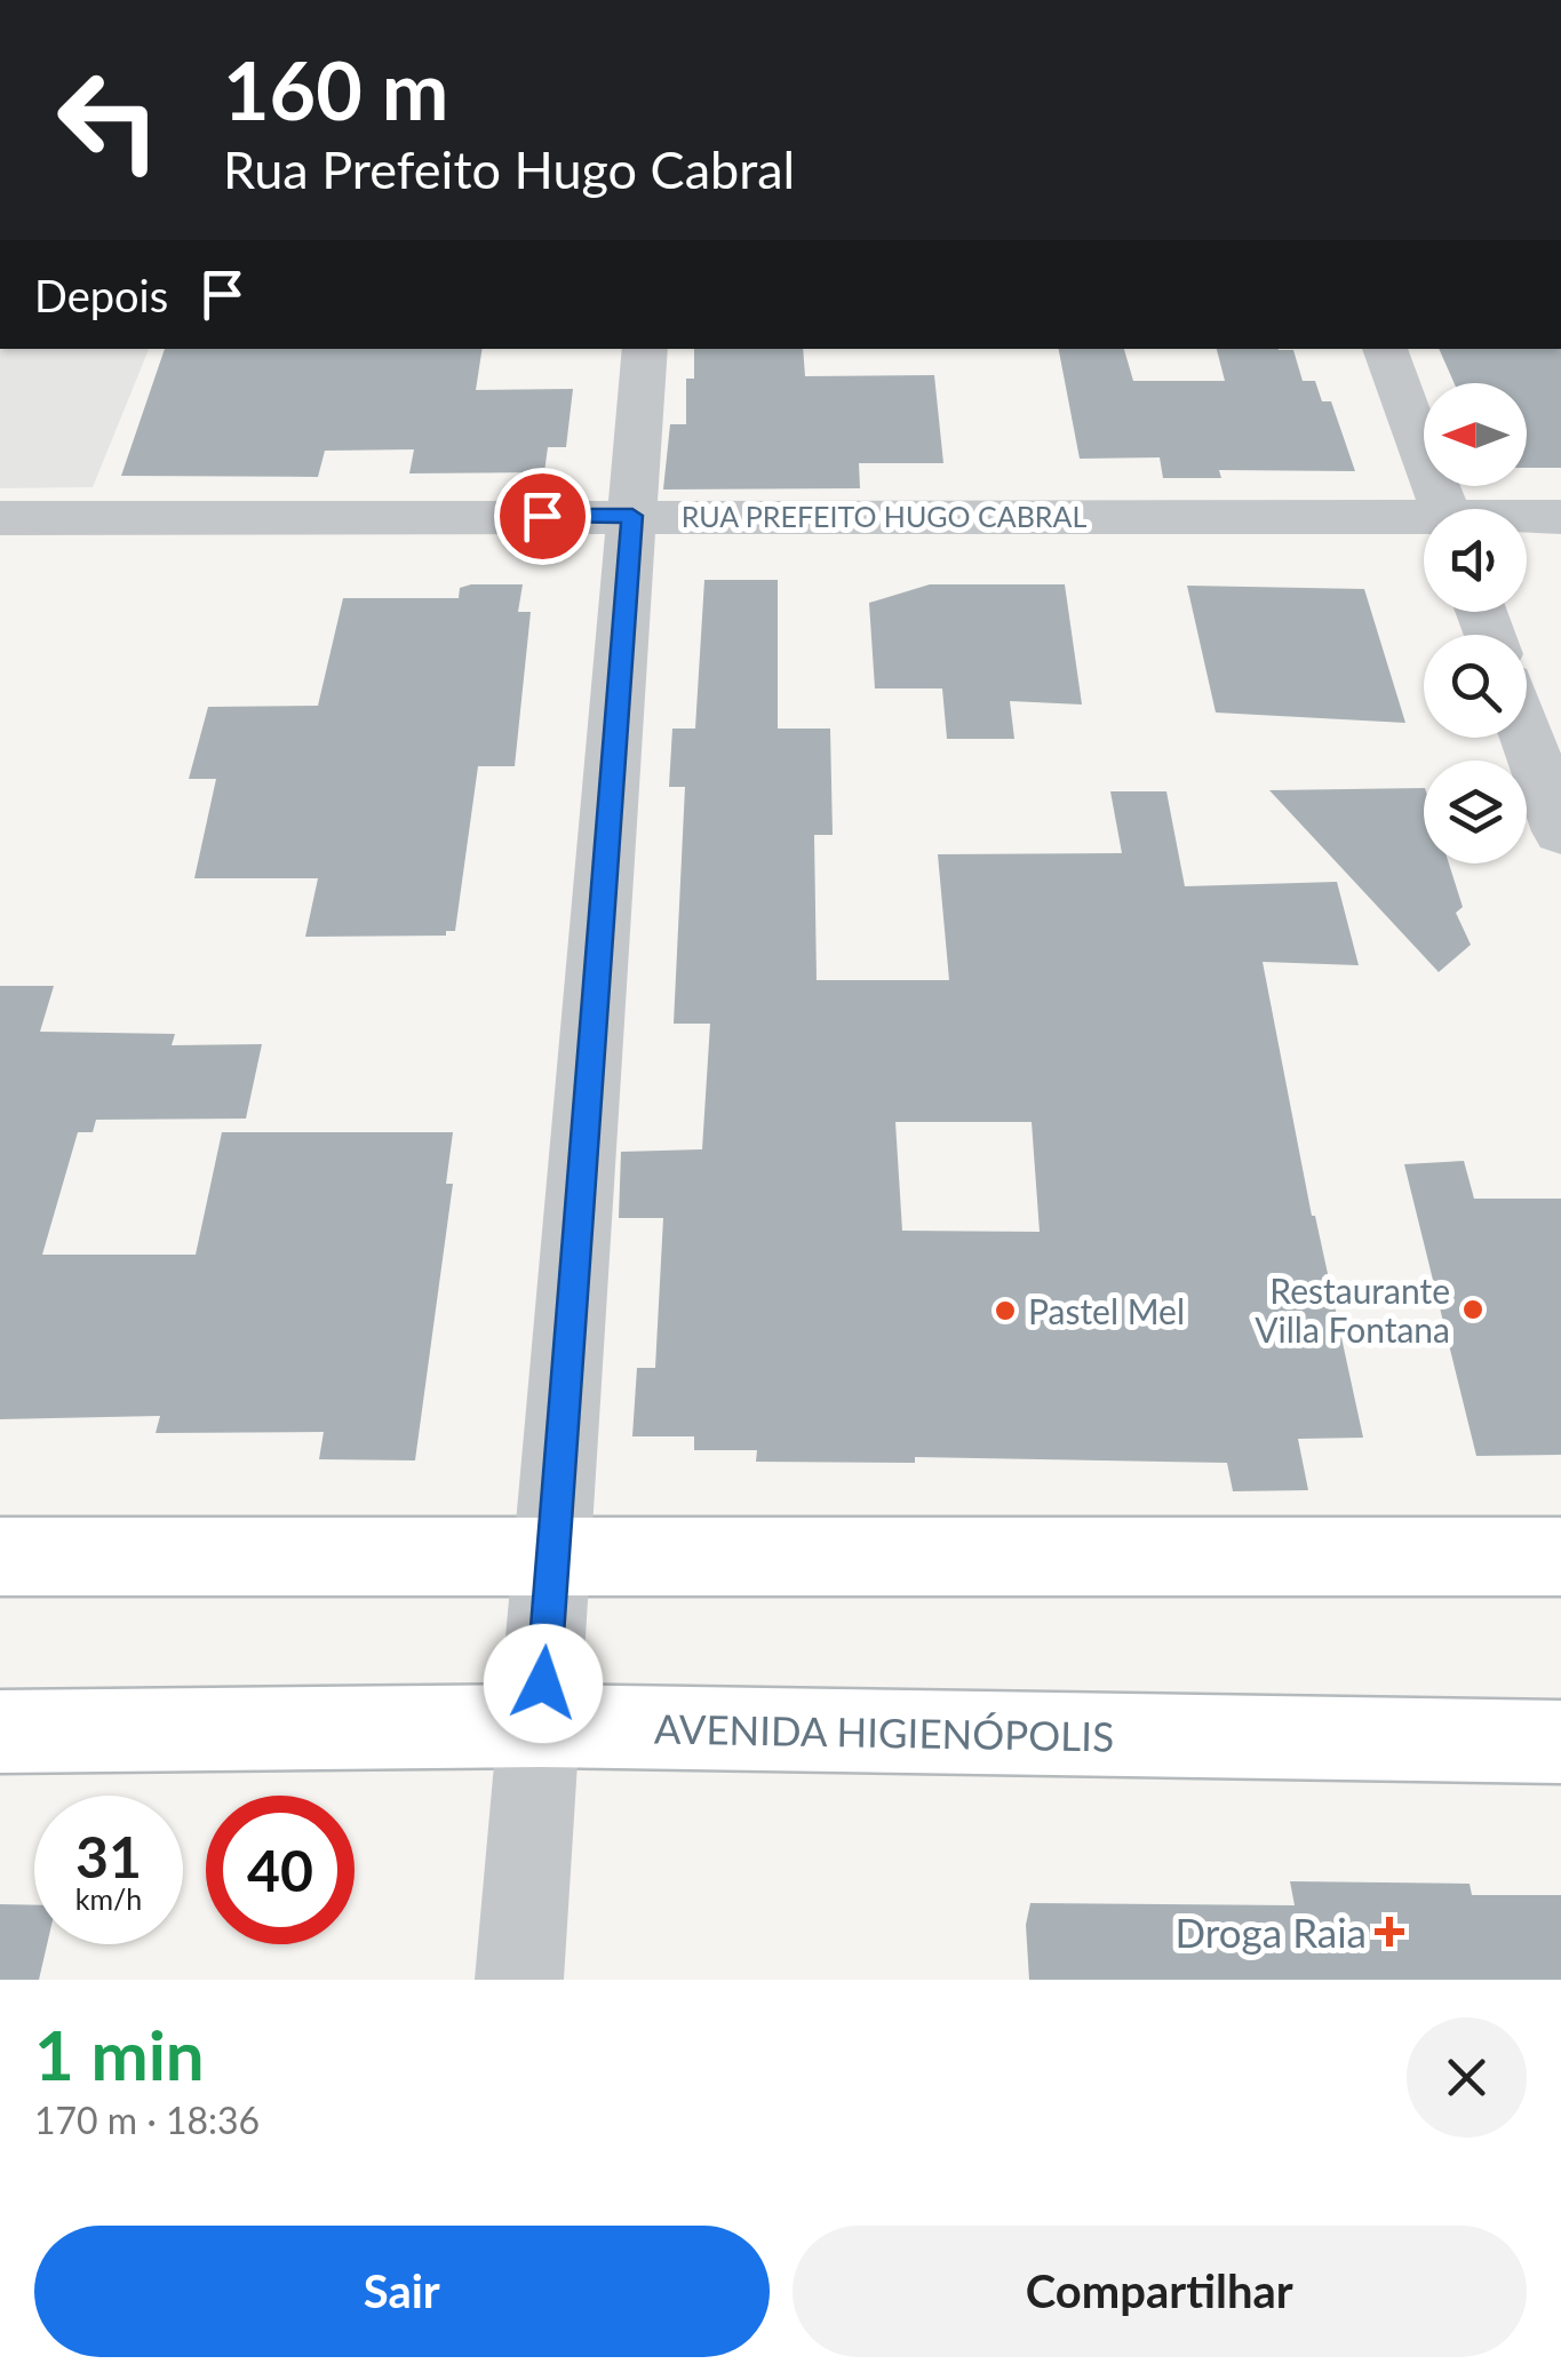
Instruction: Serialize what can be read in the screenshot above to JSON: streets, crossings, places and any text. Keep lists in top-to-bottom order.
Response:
{
  "streets": {
    "main road": ["AVENIDA HIGIENÓPOLIS"],
    "street": ["RUA PREFEITO HUGO CABRAL"]
  },
  "places": {
    "other": ["Restaurante Villa Fontana", "Pastel Mel"],
    "health": ["Droga Raia"]
  },
  "north": "left",
  "page": {
    "turn": ["160 m", "Rua Prefeito Hugo Cabral"],
    "then": "Depois",
    "speed": "31 km/h",
    "limit": "40",
    "heading": ["1 min", "170 m · 18:36"],
    "buttons": ["Sair", "Compartilhar"]
  }
}
